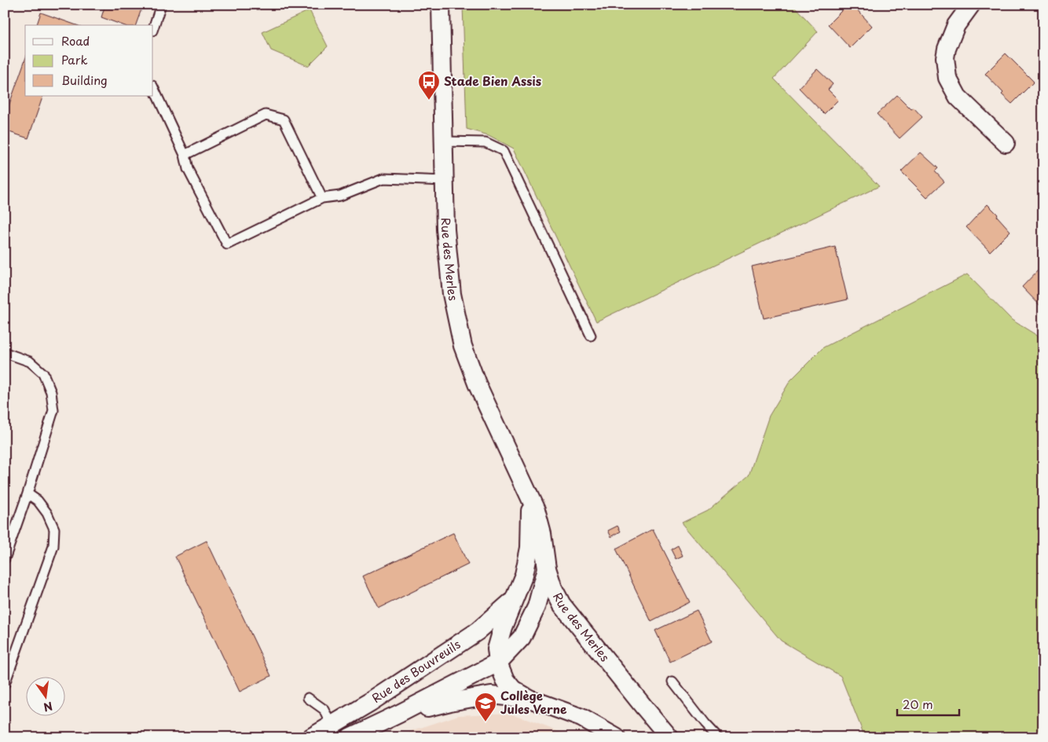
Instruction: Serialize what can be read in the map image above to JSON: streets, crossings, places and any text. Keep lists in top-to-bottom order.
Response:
{
  "streets": {
    "street": ["Rue des Merles", "Rue des Bouvreuils"]
  },
  "crossings": [
    ["Rue des Merles", "Rue des Bouvreuils"]
  ],
  "places": {
    "bus stop": ["Stade Bien Assis"],
    "school or university": ["Collège Jules Verne"]
  },
  "legend": ["Road", "Park", "Building"],
  "scale_bar": "20 m",
  "north": "bottom"
}
